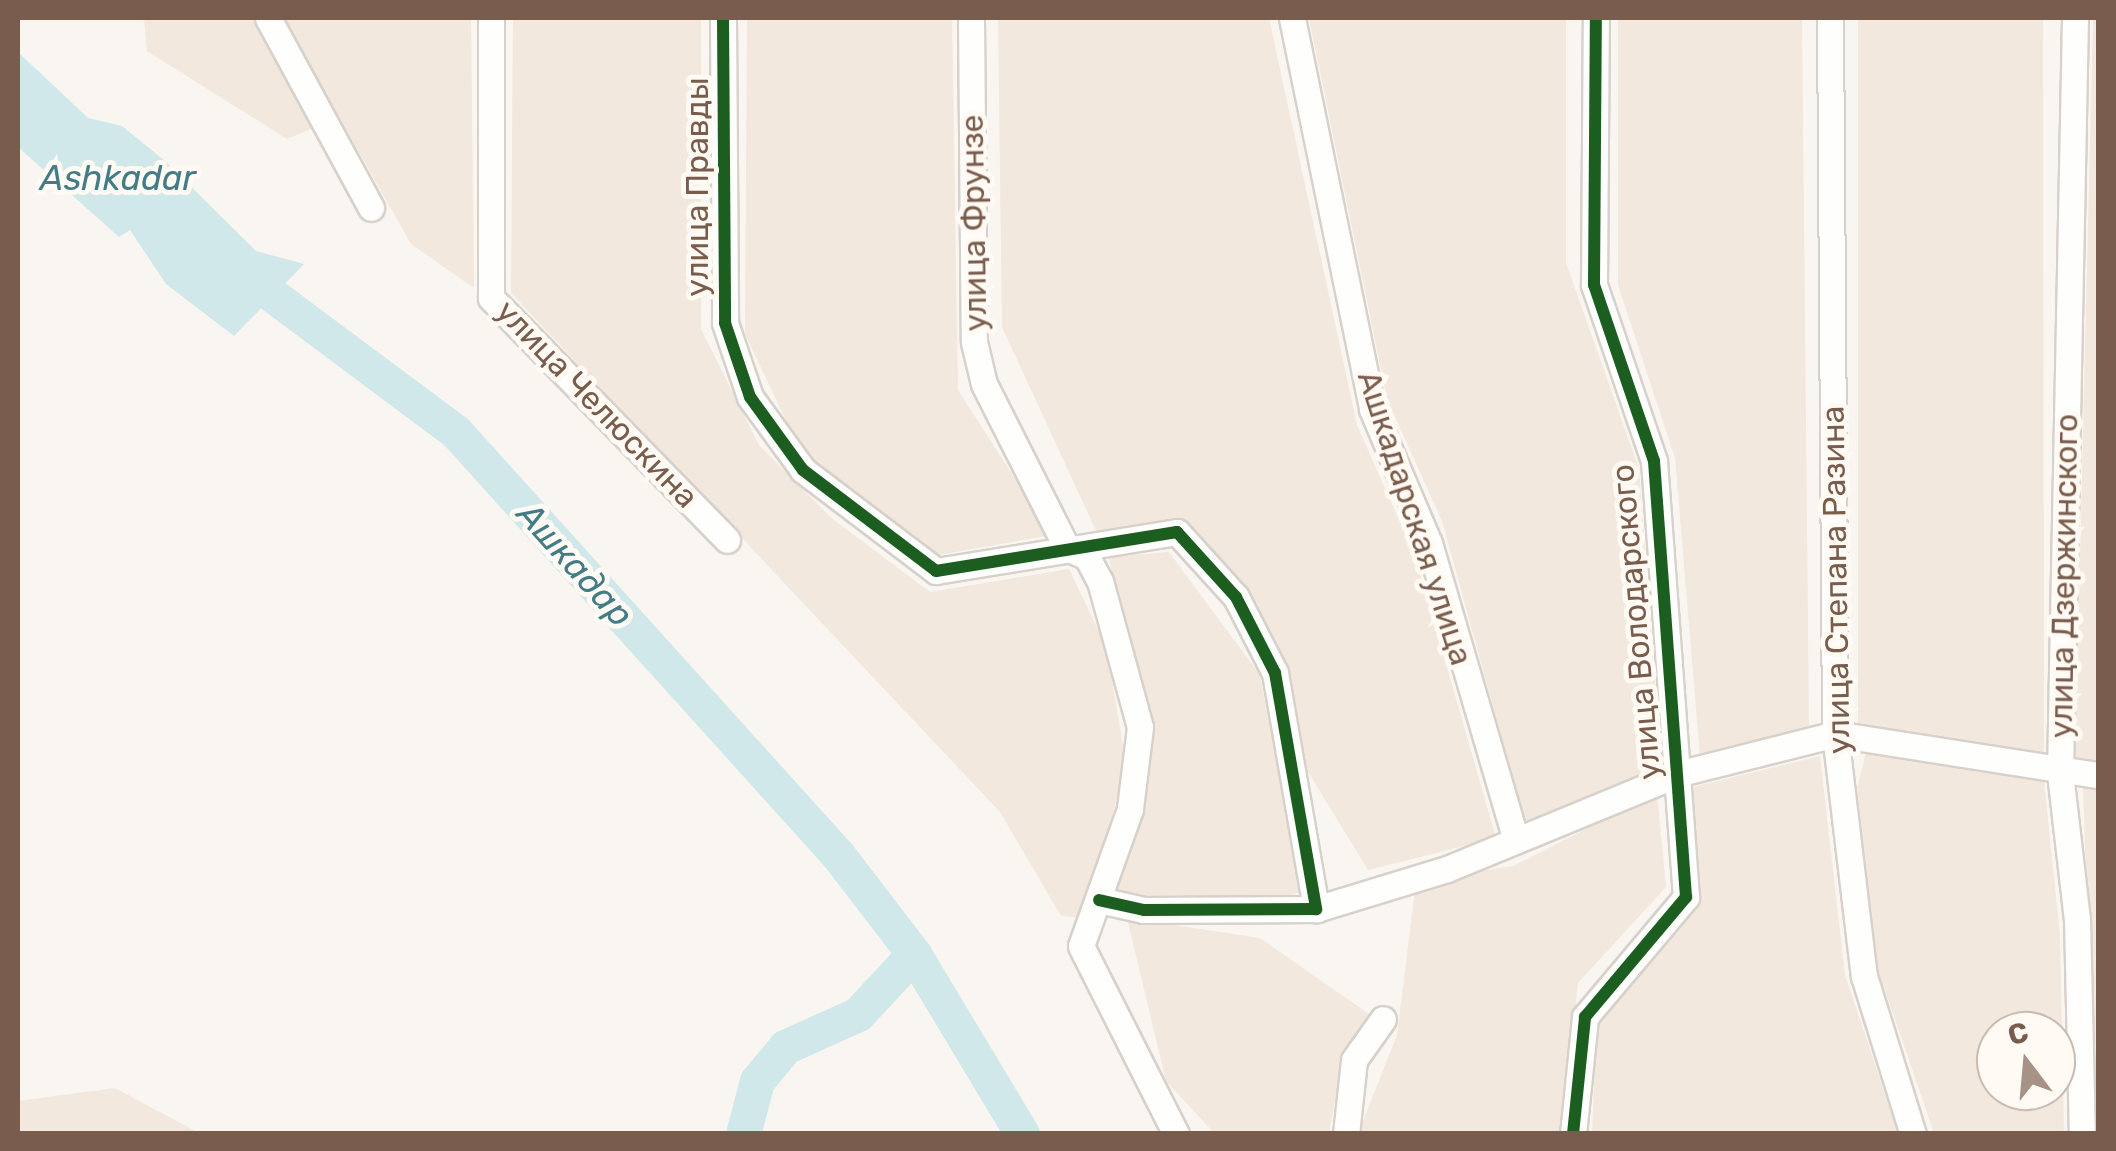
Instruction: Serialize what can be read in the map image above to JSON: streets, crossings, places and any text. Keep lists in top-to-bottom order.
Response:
{
  "streets": {
    "street": [
      "улица Правды",
      "улица Фрунзе",
      "улица Челюскина",
      "Ашкадарская улица",
      "улица Дзержинского",
      "улица Степана Разина",
      "улица Володарского"
    ]
  },
  "crossings": [
    ["улица Правды", "улица Фрунзе"]
  ],
  "water": ["Ashkadar", "Ашкадар"],
  "north": "top"
}
